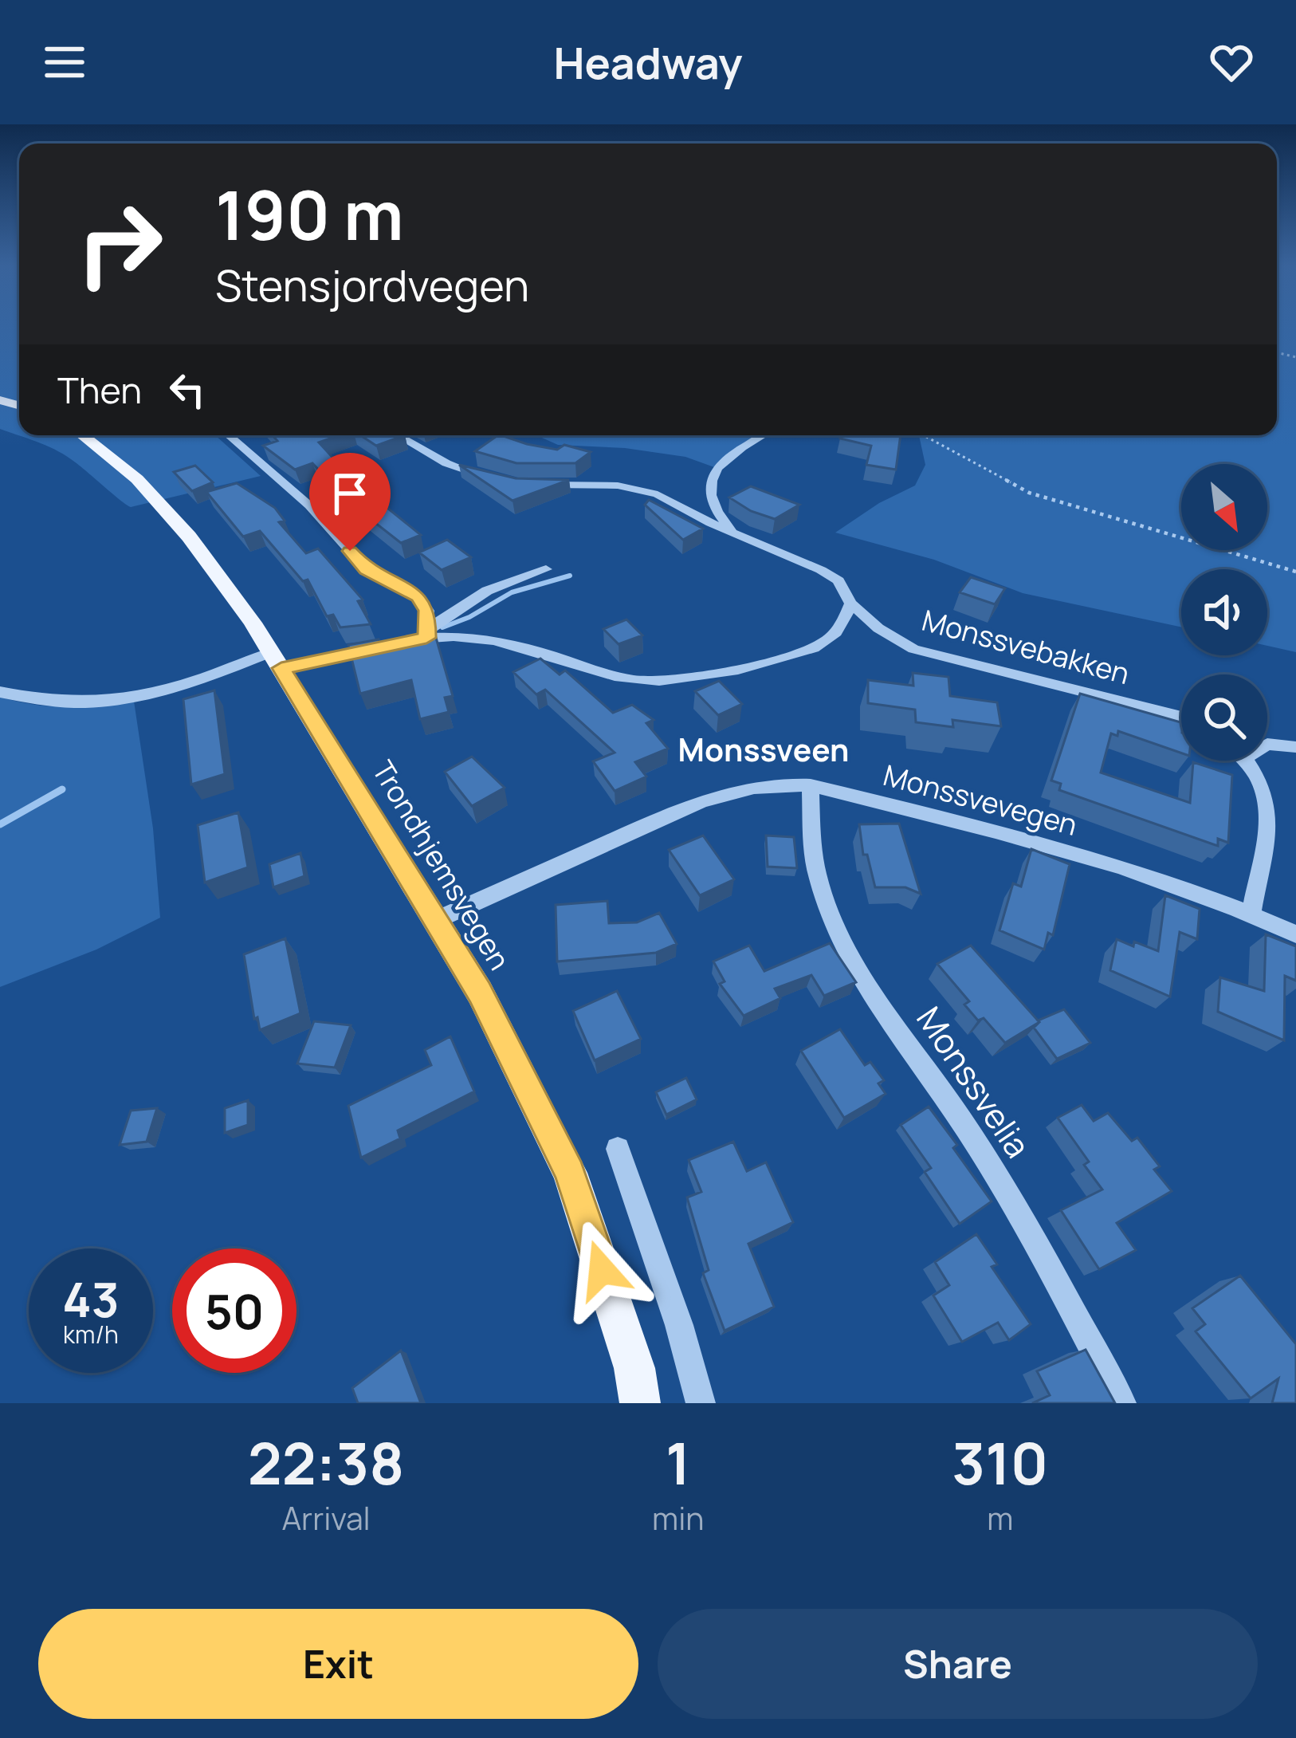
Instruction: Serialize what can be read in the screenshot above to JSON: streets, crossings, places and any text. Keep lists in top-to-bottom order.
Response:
{
  "streets": {
    "main road": ["Trondhjemsvegen"],
    "street": ["Monssvebakken", "Monssvevegen", "Monssvelia"]
  },
  "crossings": [
    ["Monssvevegen", "Trondhjemsvegen"],
    ["Monssvevegen", "Monssvelia"]
  ],
  "districts": ["Monssveen"],
  "north": "bottom right",
  "page": {
    "header": "Headway",
    "turn": ["190 m", "Stensjordvegen"],
    "then": "Then",
    "speed": "43 km/h",
    "limit": "50",
    "eta": [
      "22:38",
      "Arrival",
      "1",
      "min",
      "310",
      "m"
    ],
    "buttons": ["Exit", "Share"]
  }
}
